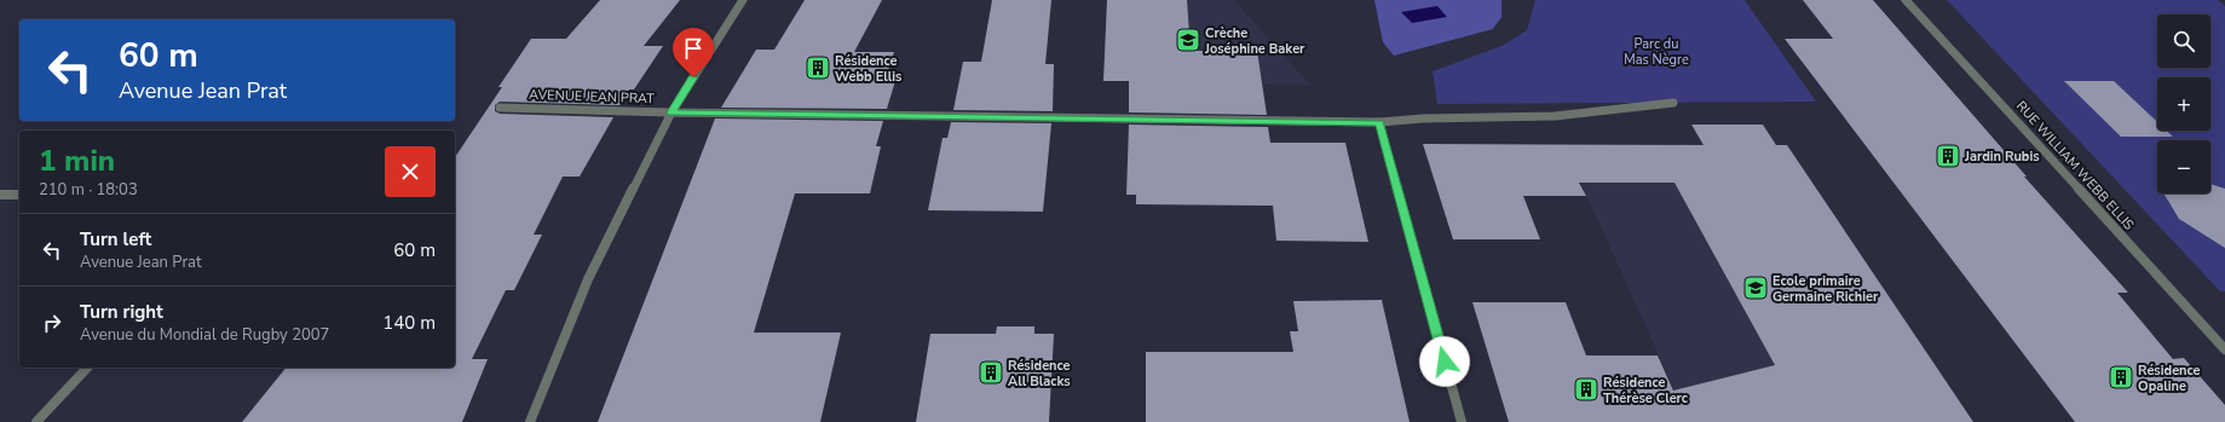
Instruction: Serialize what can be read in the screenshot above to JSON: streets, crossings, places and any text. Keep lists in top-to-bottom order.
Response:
{
  "streets": {
    "street": ["AVENUE JEAN PRAT", "RUE WILLIAM WEBB ELLIS"]
  },
  "parks": ["Parc du Mas Nègre"],
  "places": {
    "school or university": ["Crèche Joséphine Baker", "Ecole primaire Germaine Richier"],
    "building": [
      "Résidence Webb Ellis",
      "Jardin Rubis",
      "Résidence All Blacks",
      "Résidence Opaline",
      "Résidence Thérèse Clerc"
    ]
  },
  "page": {
    "map_buttons": ["+", "−"],
    "turn": ["60 m", "Avenue Jean Prat"],
    "heading": ["1 min", "210 m · 18:03"],
    "list": [
      {
        "name": "Turn left",
        "note": "Avenue Jean Prat",
        "value": "60 m"
      },
      {
        "name": "Turn right",
        "note": "Avenue du Mondial de Rugby 2007",
        "value": "140 m"
      }
    ]
  }
}
